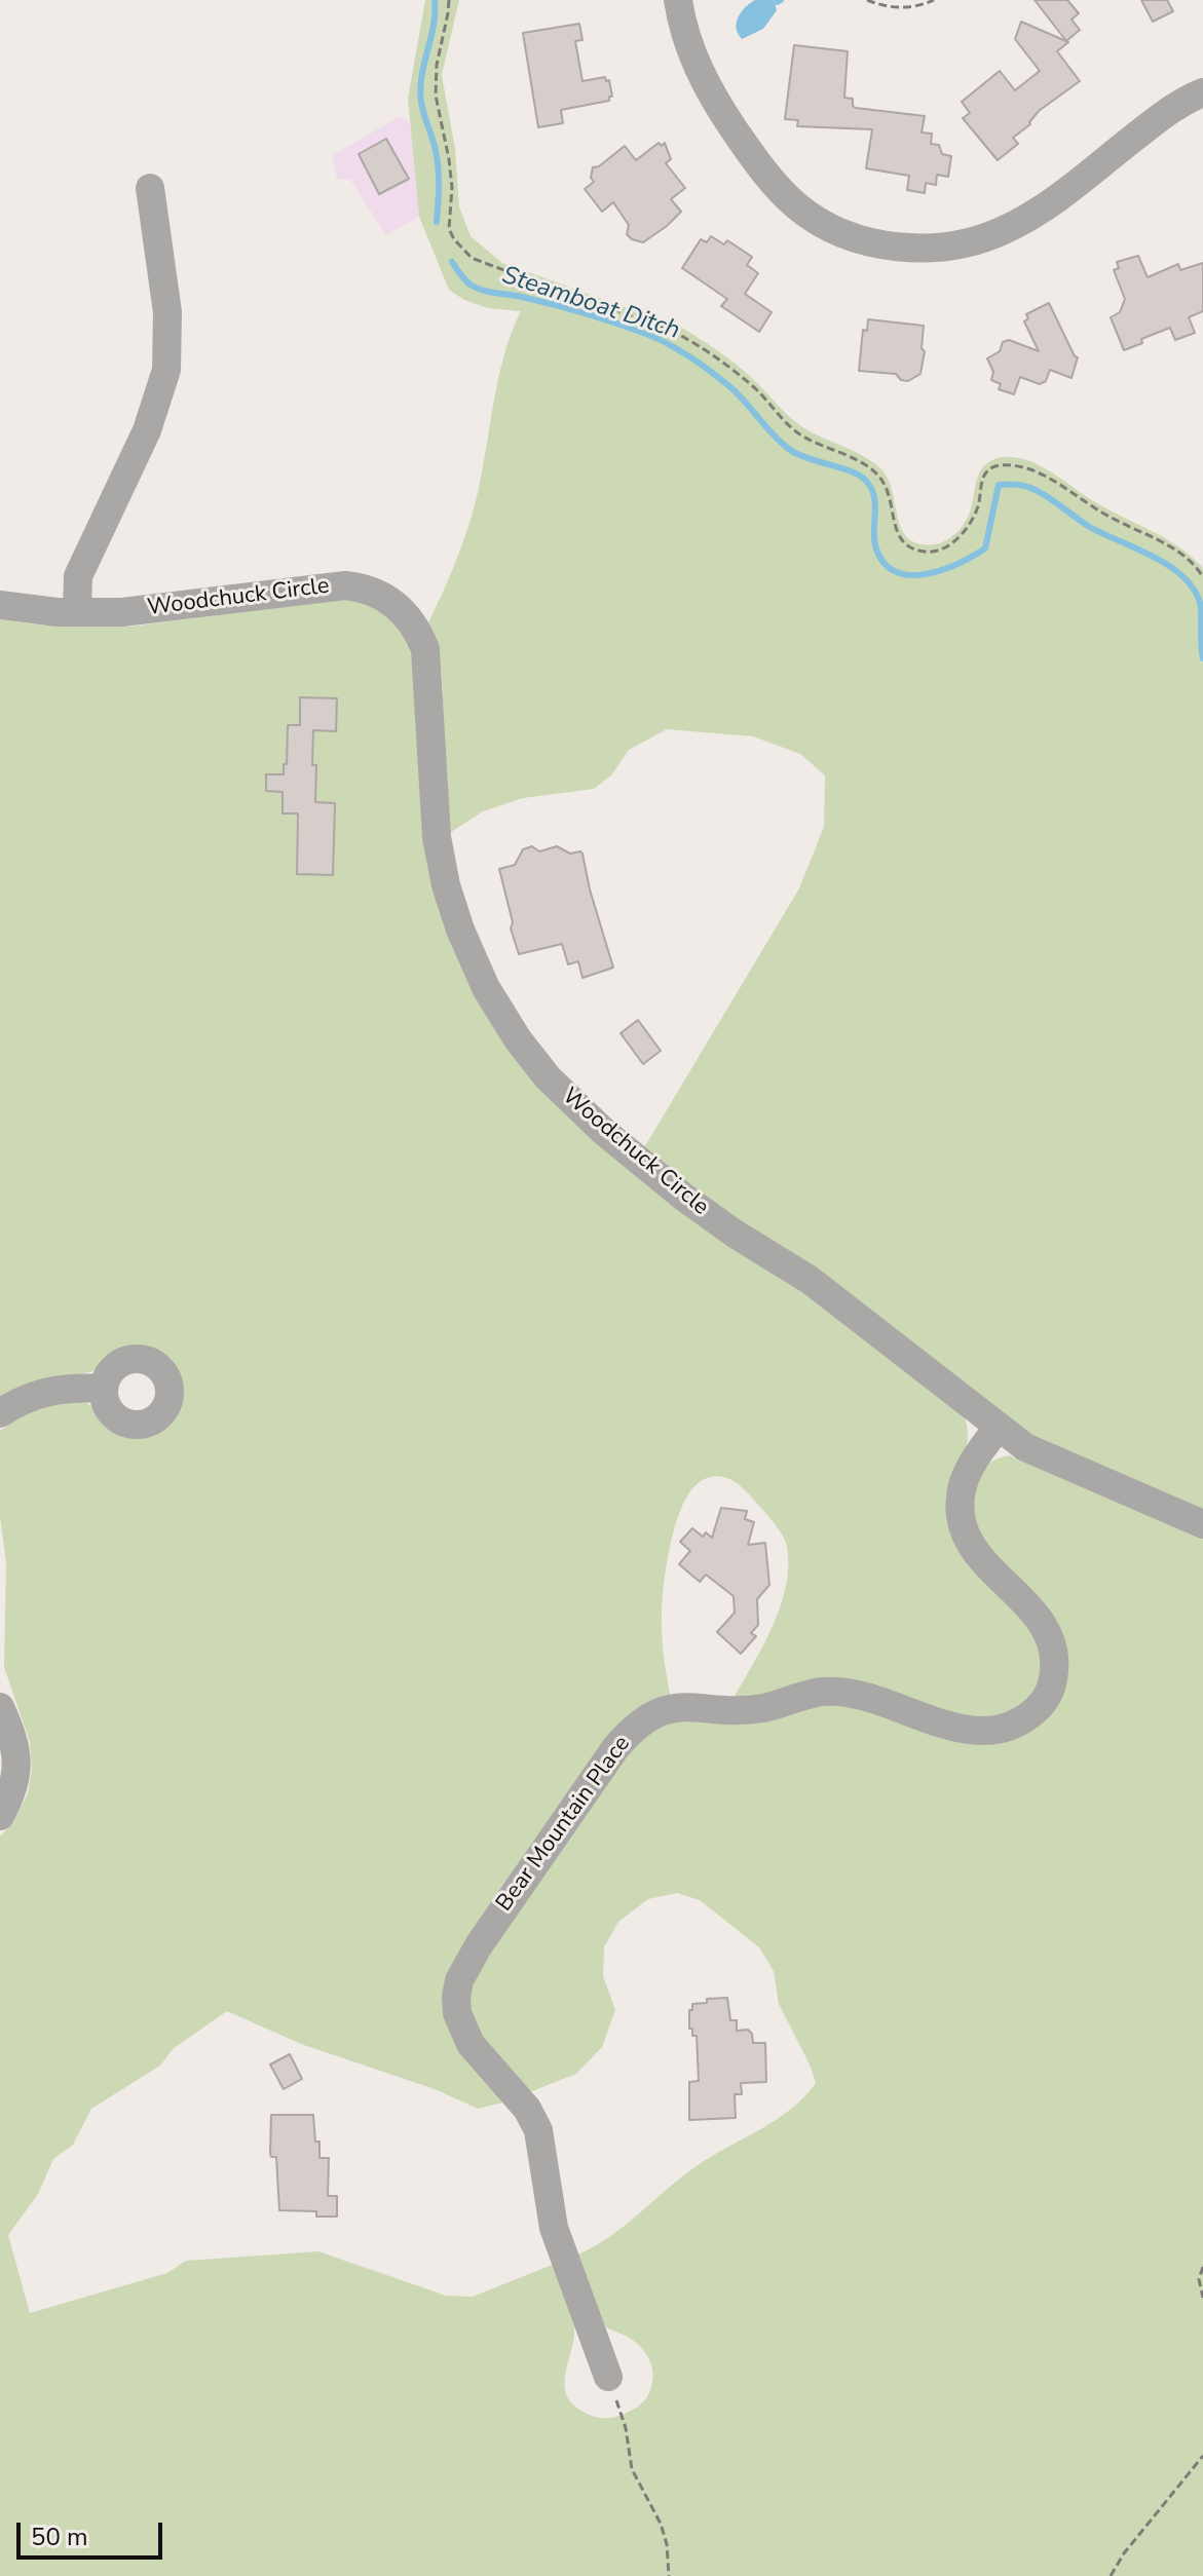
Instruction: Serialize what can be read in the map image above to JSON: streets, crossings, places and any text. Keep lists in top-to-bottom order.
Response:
{
  "streets": {
    "street": ["Woodchuck Circle", "Bear Mountain Place"]
  },
  "crossings": [
    ["Woodchuck Circle", "Bear Mountain Place"]
  ],
  "water": ["Steamboat Ditch"],
  "scale_bar": "50 m"
}
